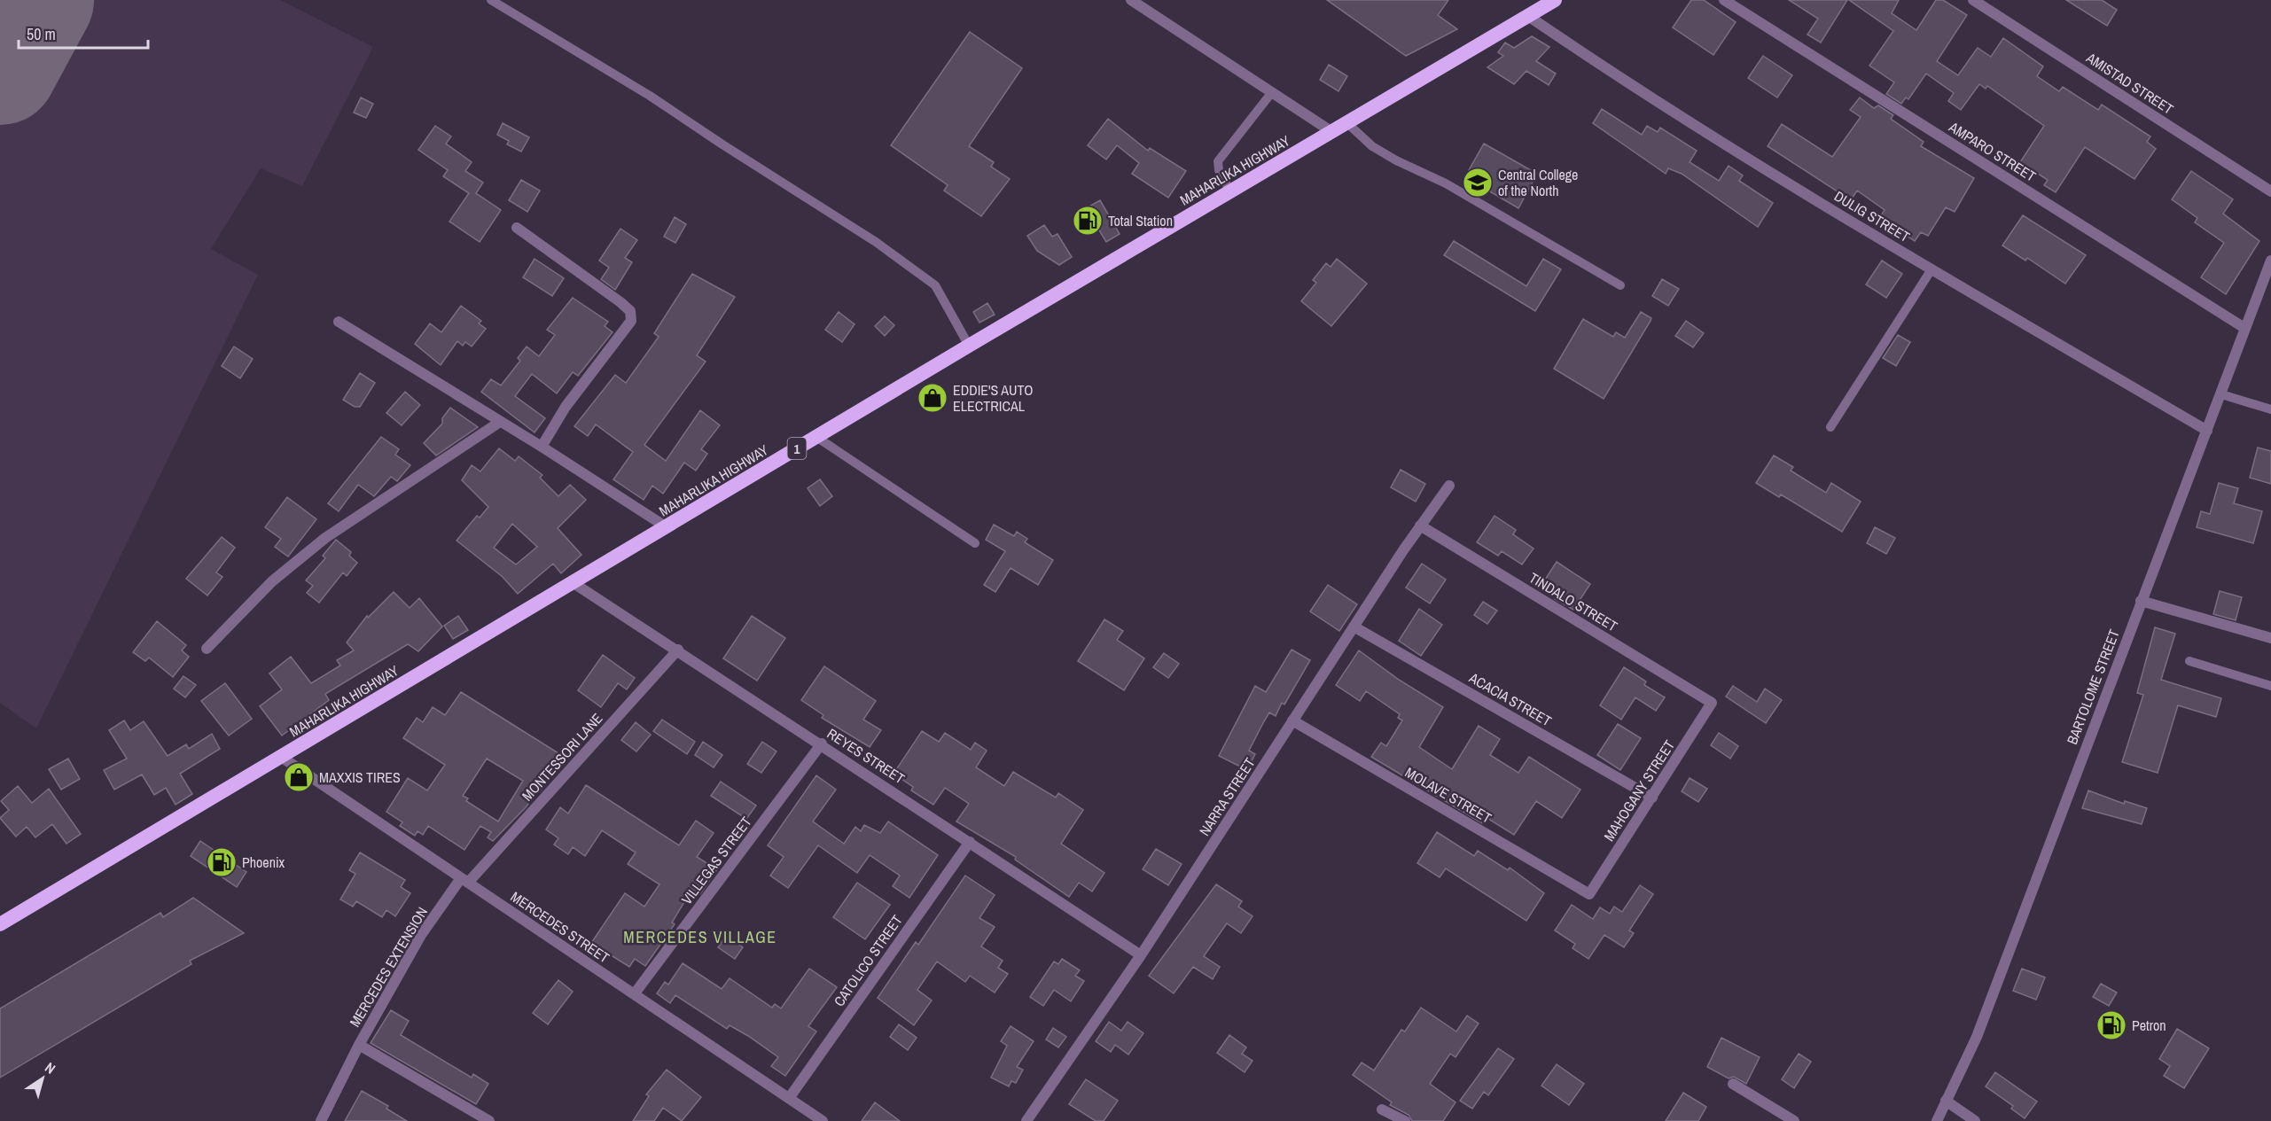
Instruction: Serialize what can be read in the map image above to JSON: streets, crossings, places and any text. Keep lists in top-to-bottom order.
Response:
{
  "streets": {
    "highway": ["MAHARLIKA HIGHWAY", "1"],
    "street": [
      "AMISTAD STREET",
      "AMPARO STREET",
      "DULIG STREET",
      "TINDALO STREET",
      "BARTOLOME STREET",
      "ACACIA STREET",
      "REYES STREET",
      "MONTESSORI LANE",
      "MAHOGANY STREET",
      "MOLAVE STREET",
      "NARRA STREET",
      "VILLEGAS STREET",
      "MERCEDES STREET",
      "CATOLICO STREET",
      "MERCEDES EXTENSION"
    ]
  },
  "crossings": [
    ["AMPARO STREET", "BARTOLOME STREET"],
    ["MAHARLIKA HIGHWAY", "DULIG STREET"],
    ["MAHARLIKA HIGHWAY", "REYES STREET"],
    ["MAHARLIKA HIGHWAY", "MERCEDES STREET"],
    ["DULIG STREET", "BARTOLOME STREET"],
    ["TINDALO STREET", "MAHOGANY STREET"],
    ["TINDALO STREET", "NARRA STREET"],
    ["ACACIA STREET", "MAHOGANY STREET"],
    ["ACACIA STREET", "NARRA STREET"],
    ["REYES STREET", "MONTESSORI LANE"],
    ["REYES STREET", "NARRA STREET"],
    ["REYES STREET", "VILLEGAS STREET"],
    ["REYES STREET", "CATOLICO STREET"],
    ["MONTESSORI LANE", "MERCEDES STREET"],
    ["MONTESSORI LANE", "MERCEDES EXTENSION"],
    ["MAHOGANY STREET", "MOLAVE STREET"],
    ["MOLAVE STREET", "NARRA STREET"],
    ["VILLEGAS STREET", "MERCEDES STREET"],
    ["MERCEDES STREET", "CATOLICO STREET"],
    ["MERCEDES STREET", "MERCEDES EXTENSION"]
  ],
  "districts": ["MERCEDES VILLAGE"],
  "places": {
    "school or university": ["Central College of the North"],
    "fuel station": ["Total Station", "Phoenix", "Petron"],
    "shop": ["EDDIE'S AUTO ELECTRICAL", "MAXXIS TIRES"]
  },
  "scale_bar": "50 m",
  "north": "top right"
}
